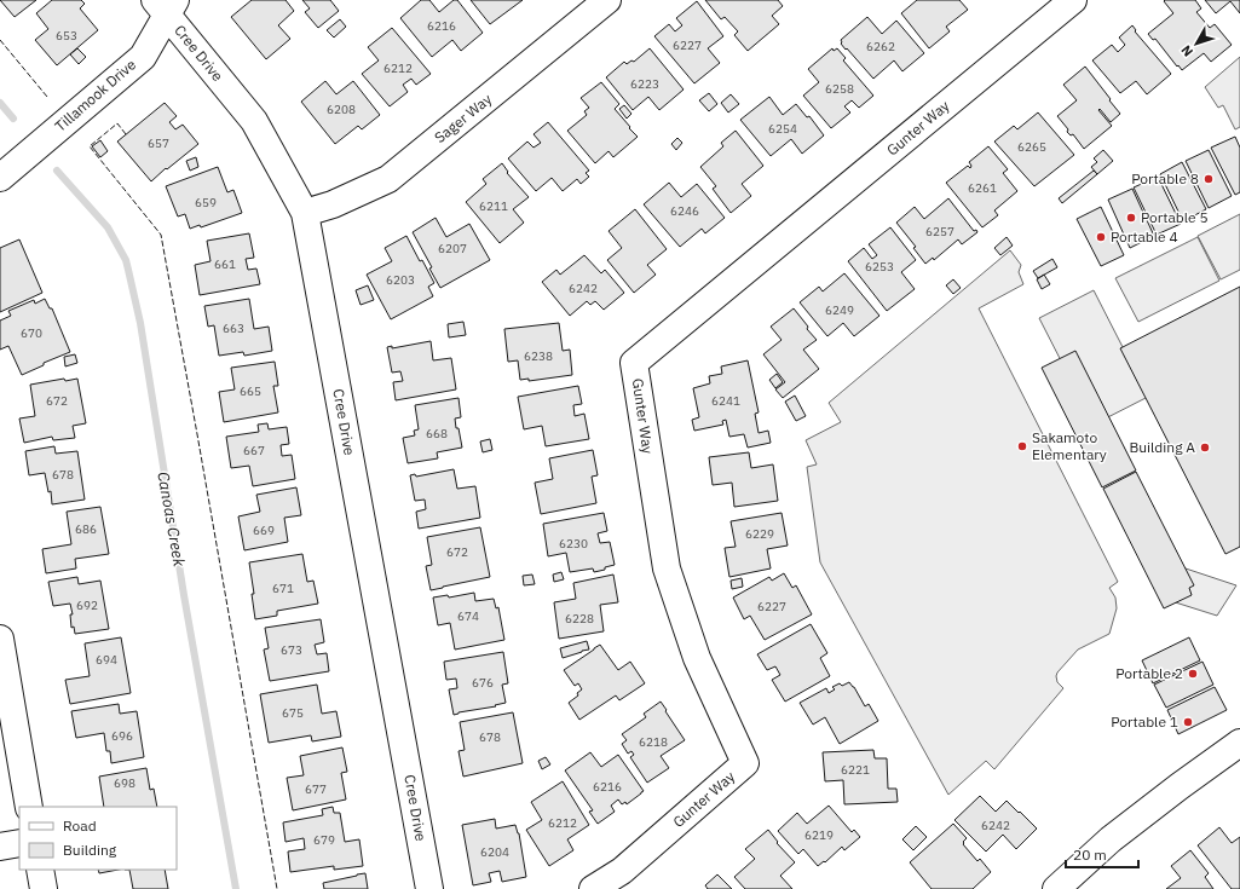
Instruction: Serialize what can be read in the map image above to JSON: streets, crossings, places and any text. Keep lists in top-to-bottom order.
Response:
{
  "streets": {
    "street": [
      "Cree Drive",
      "Tillamook Drive",
      "Sager Way",
      "Gunter Way"
    ]
  },
  "crossings": [
    ["Cree Drive", "Tillamook Drive"],
    ["Cree Drive", "Sager Way"]
  ],
  "water": ["Canoas Creek"],
  "places": [
    "Portable 8",
    "Portable 5",
    "Portable 4",
    "Sakamoto Elementary",
    "Building A",
    "Portable 2",
    "Portable 1"
  ],
  "house_numbers": [
    "6216",
    "653",
    "6227",
    "6262",
    "6212",
    "6223",
    "6258",
    "6208",
    "6254",
    "657",
    "6265",
    "6261",
    "659",
    "6211",
    "6246",
    "6257",
    "6207",
    "661",
    "6253",
    "6203",
    "6242",
    "6249",
    "663",
    "670",
    "6238",
    "665",
    "672",
    "6241",
    "668",
    "667",
    "678",
    "686",
    "669",
    "6229",
    "6230",
    "672",
    "671",
    "692",
    "6227",
    "674",
    "6228",
    "673",
    "694",
    "676",
    "675",
    "696",
    "678",
    "6218",
    "6221",
    "698",
    "6216",
    "677",
    "6212",
    "6242",
    "6219",
    "679",
    "6204"
  ],
  "legend": ["Road", "Building"],
  "scale_bar": "20 m",
  "north": "bottom left"
}
